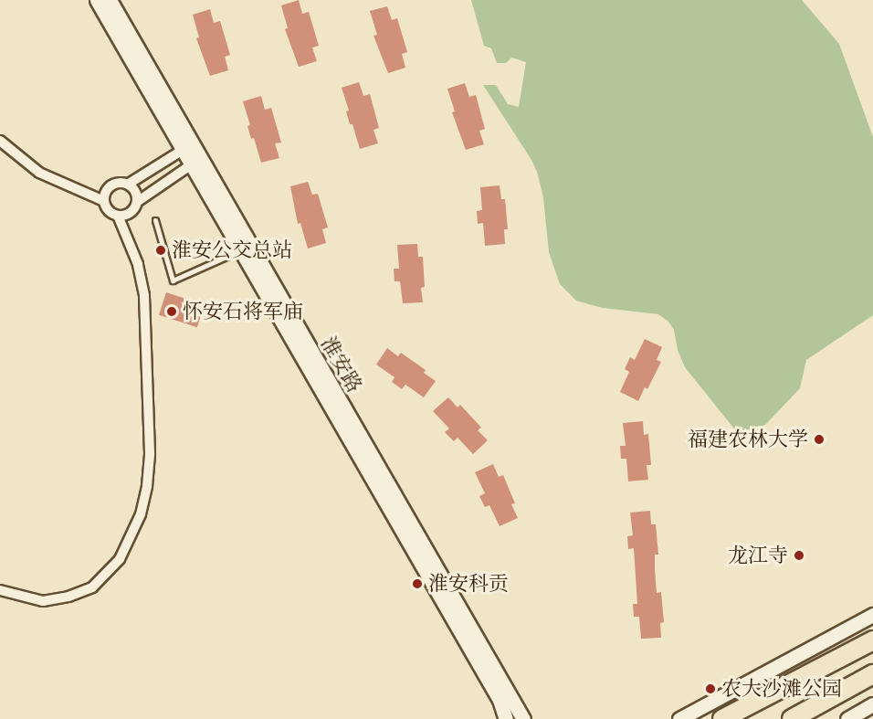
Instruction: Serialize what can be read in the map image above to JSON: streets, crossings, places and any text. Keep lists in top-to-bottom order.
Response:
{
  "streets": {
    "main road": ["淮安路"]
  },
  "places": [
    "淮安公交总站",
    "怀安石将军庙",
    "福建农林大学",
    "龙江寺",
    "淮安科贡",
    "农大沙滩公园"
  ]
}
